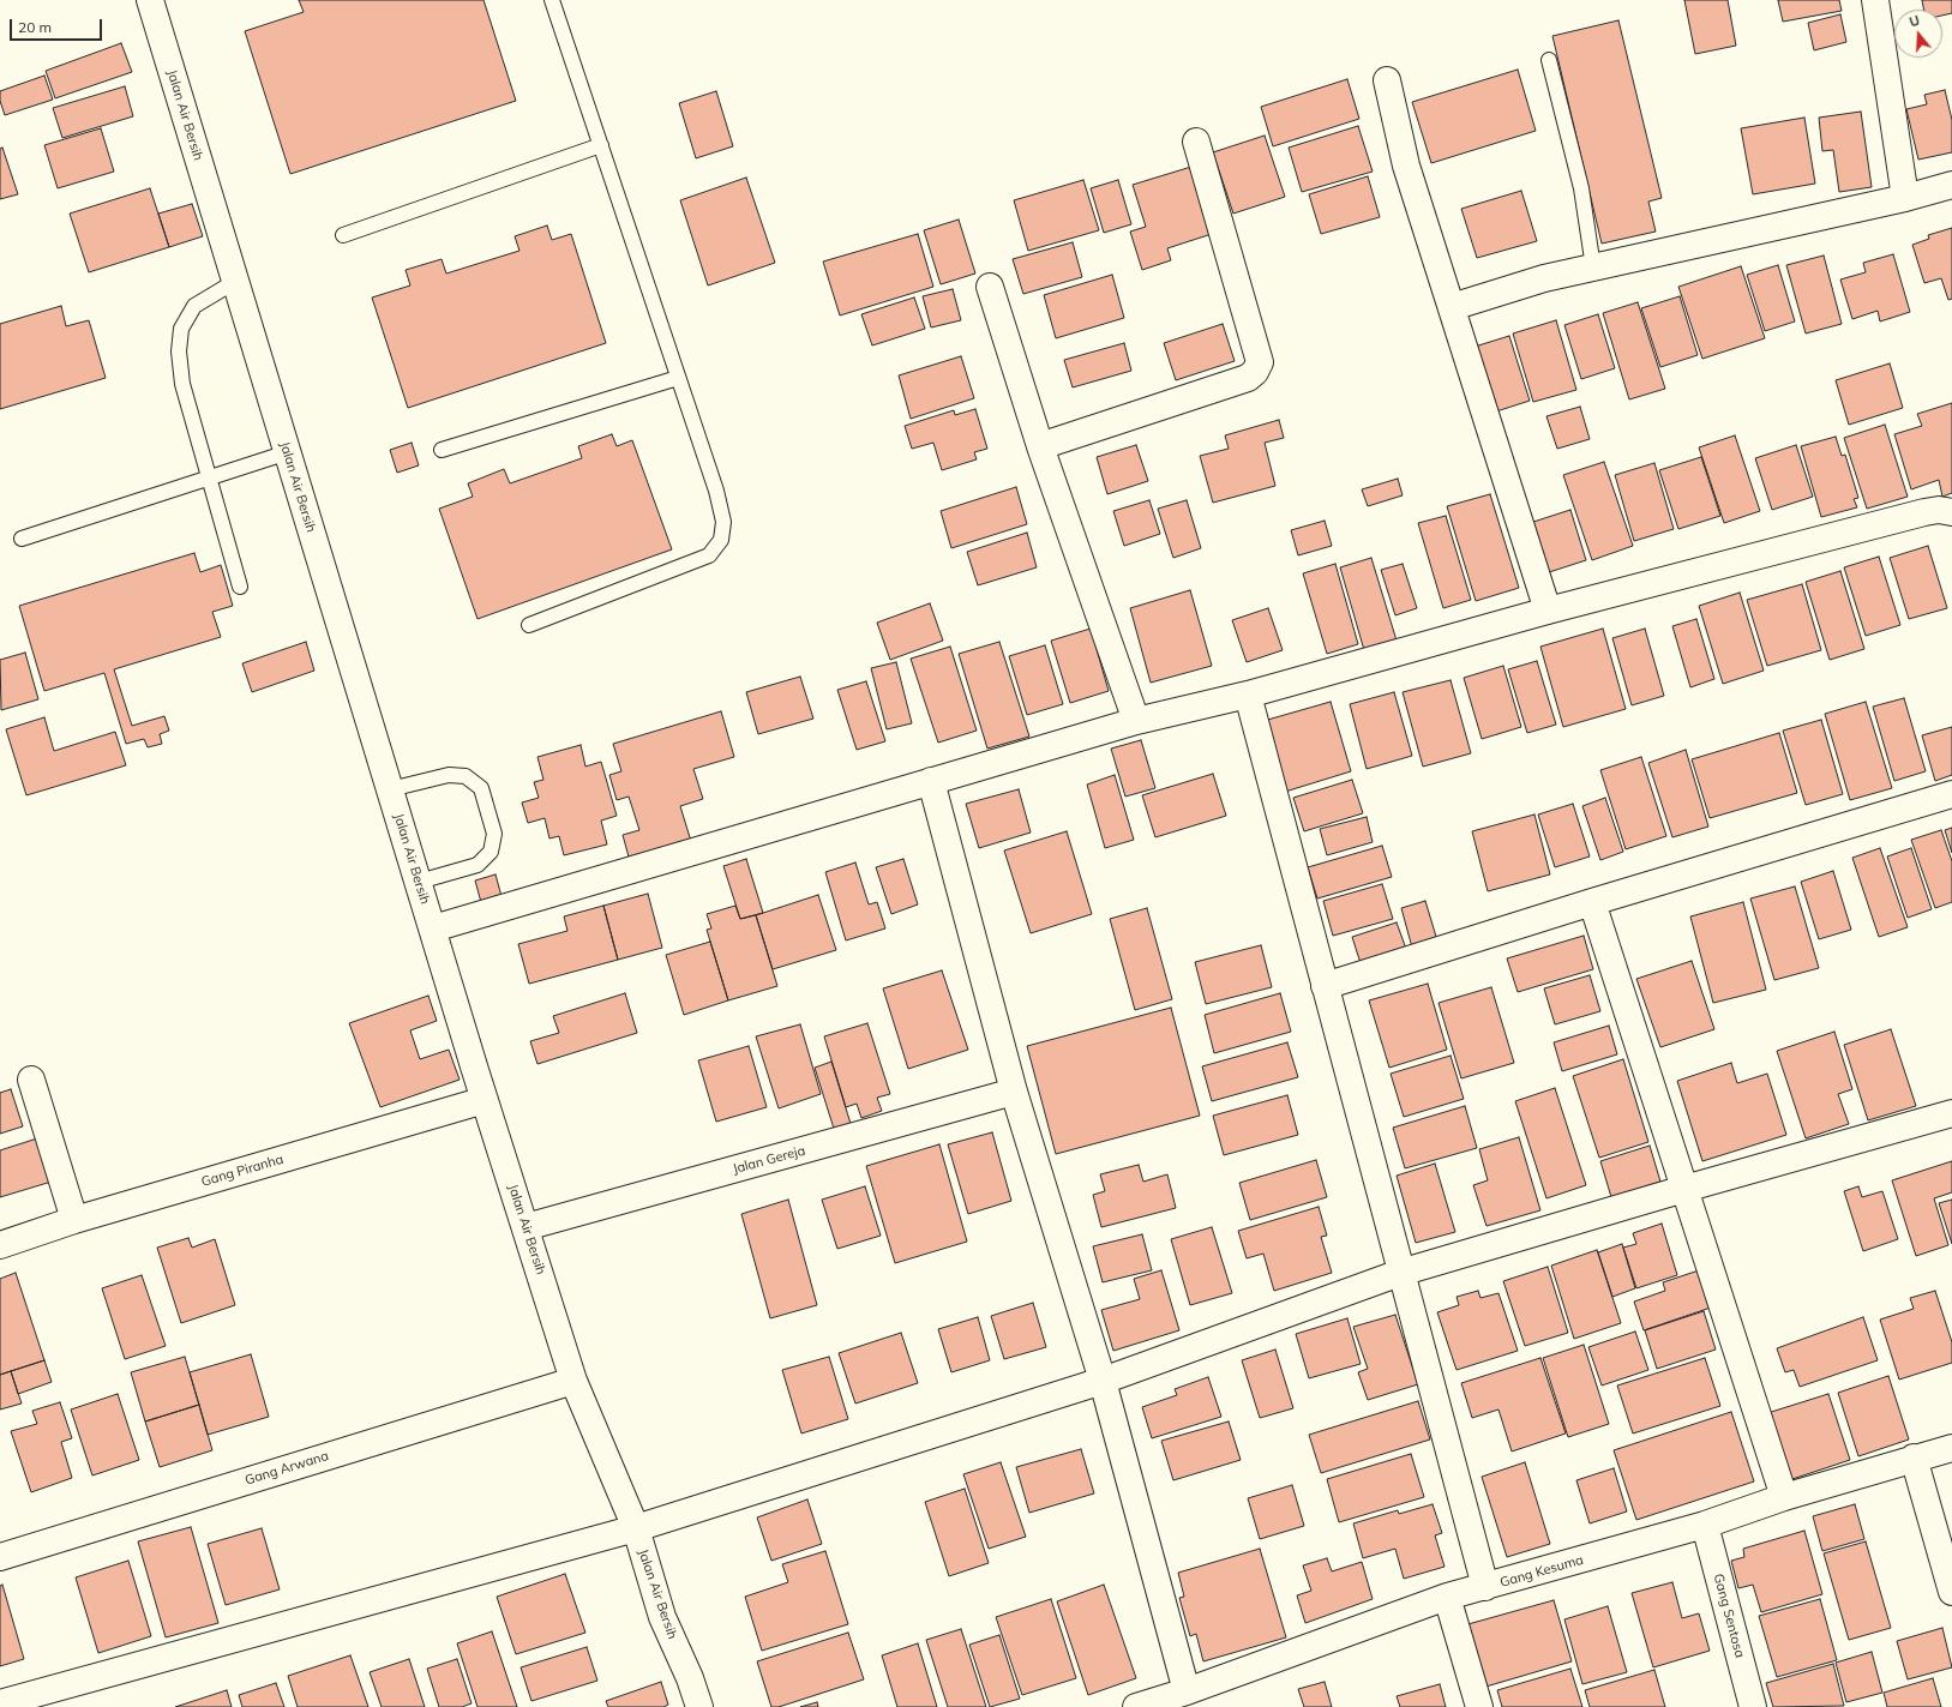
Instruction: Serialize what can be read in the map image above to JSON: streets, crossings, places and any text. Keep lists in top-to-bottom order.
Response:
{
  "streets": {
    "street": [
      "Jalan Air Bersih",
      "Jalan Gereja",
      "Gang Piranha",
      "Gang Arwana",
      "Gang Kesuma",
      "Gang Sentosa"
    ]
  },
  "crossings": [
    ["Jalan Air Bersih", "Jalan Gereja"],
    ["Jalan Air Bersih", "Gang Piranha"],
    ["Jalan Air Bersih", "Gang Arwana"],
    ["Gang Kesuma", "Gang Sentosa"]
  ],
  "scale_bar": "20 m",
  "north": "top"
}
